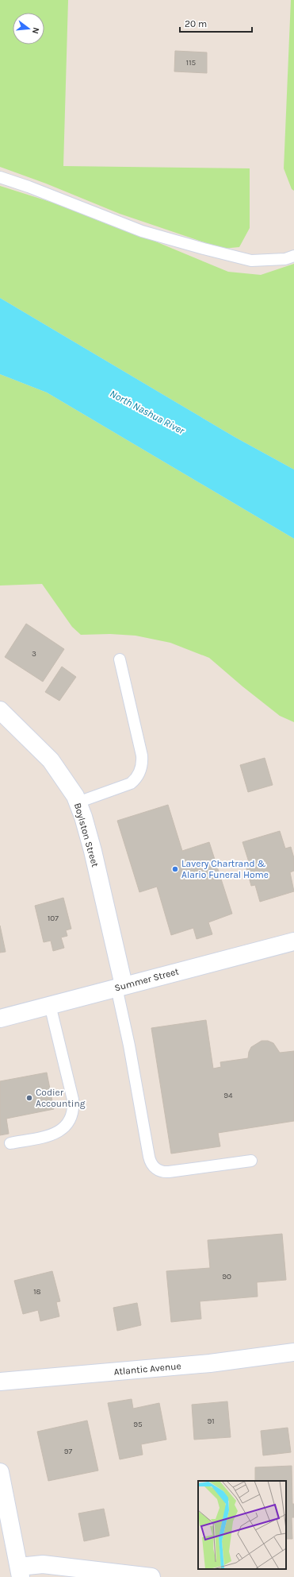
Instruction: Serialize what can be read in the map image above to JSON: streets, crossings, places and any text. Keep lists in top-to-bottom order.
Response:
{
  "streets": {
    "street": ["Boylston Street", "Summer Street", "Atlantic Avenue"]
  },
  "crossings": [
    ["Boylston Street", "Summer Street"]
  ],
  "water": ["North Nashua River"],
  "places": ["Lavery Chartrand & Alario Funeral Home", "Codier Accounting"],
  "house_numbers": [
    "115",
    "3",
    "107",
    "94",
    "90",
    "18",
    "91",
    "95",
    "97"
  ],
  "scale_bar": "20 m",
  "north": "right"
}
